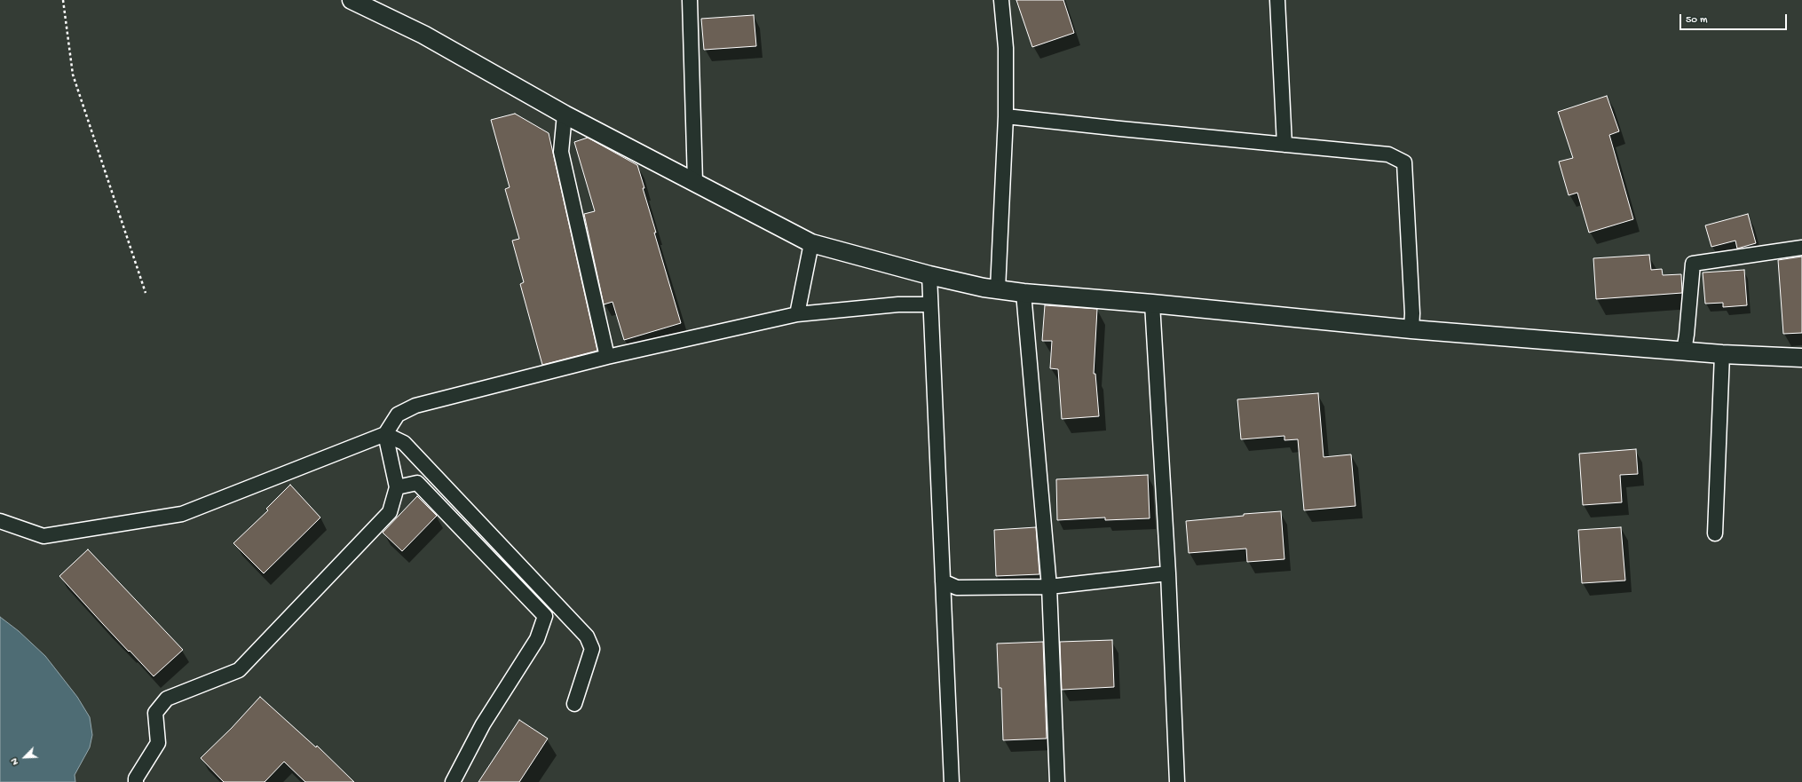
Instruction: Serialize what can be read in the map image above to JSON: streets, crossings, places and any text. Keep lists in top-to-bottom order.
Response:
{
  "scale_bar": "50 m",
  "north": "bottom left"
}
